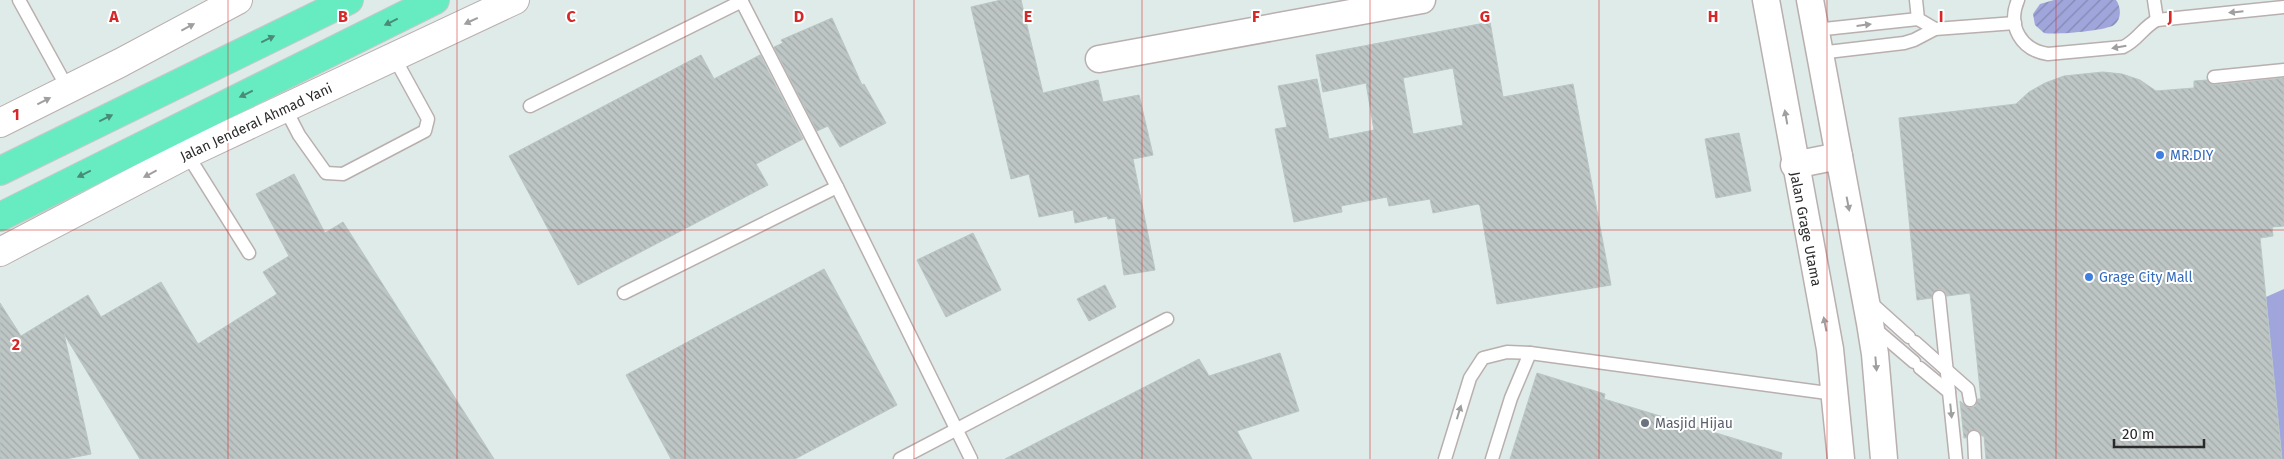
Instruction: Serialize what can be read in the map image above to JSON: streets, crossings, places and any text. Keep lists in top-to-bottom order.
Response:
{
  "streets": {
    "highway": ["Jalan Jenderal Ahmad Yani"],
    "street": ["Jalan Grage Utama"]
  },
  "places": ["MR.DIY", "Grage City Mall", "Masjid Hijau"],
  "scale_bar": "20 m",
  "grid": {
    "columns": [
      "A",
      "B",
      "C",
      "D",
      "E",
      "F",
      "G",
      "H",
      "I",
      "J"
    ],
    "rows": ["1", "2"]
  }
}
